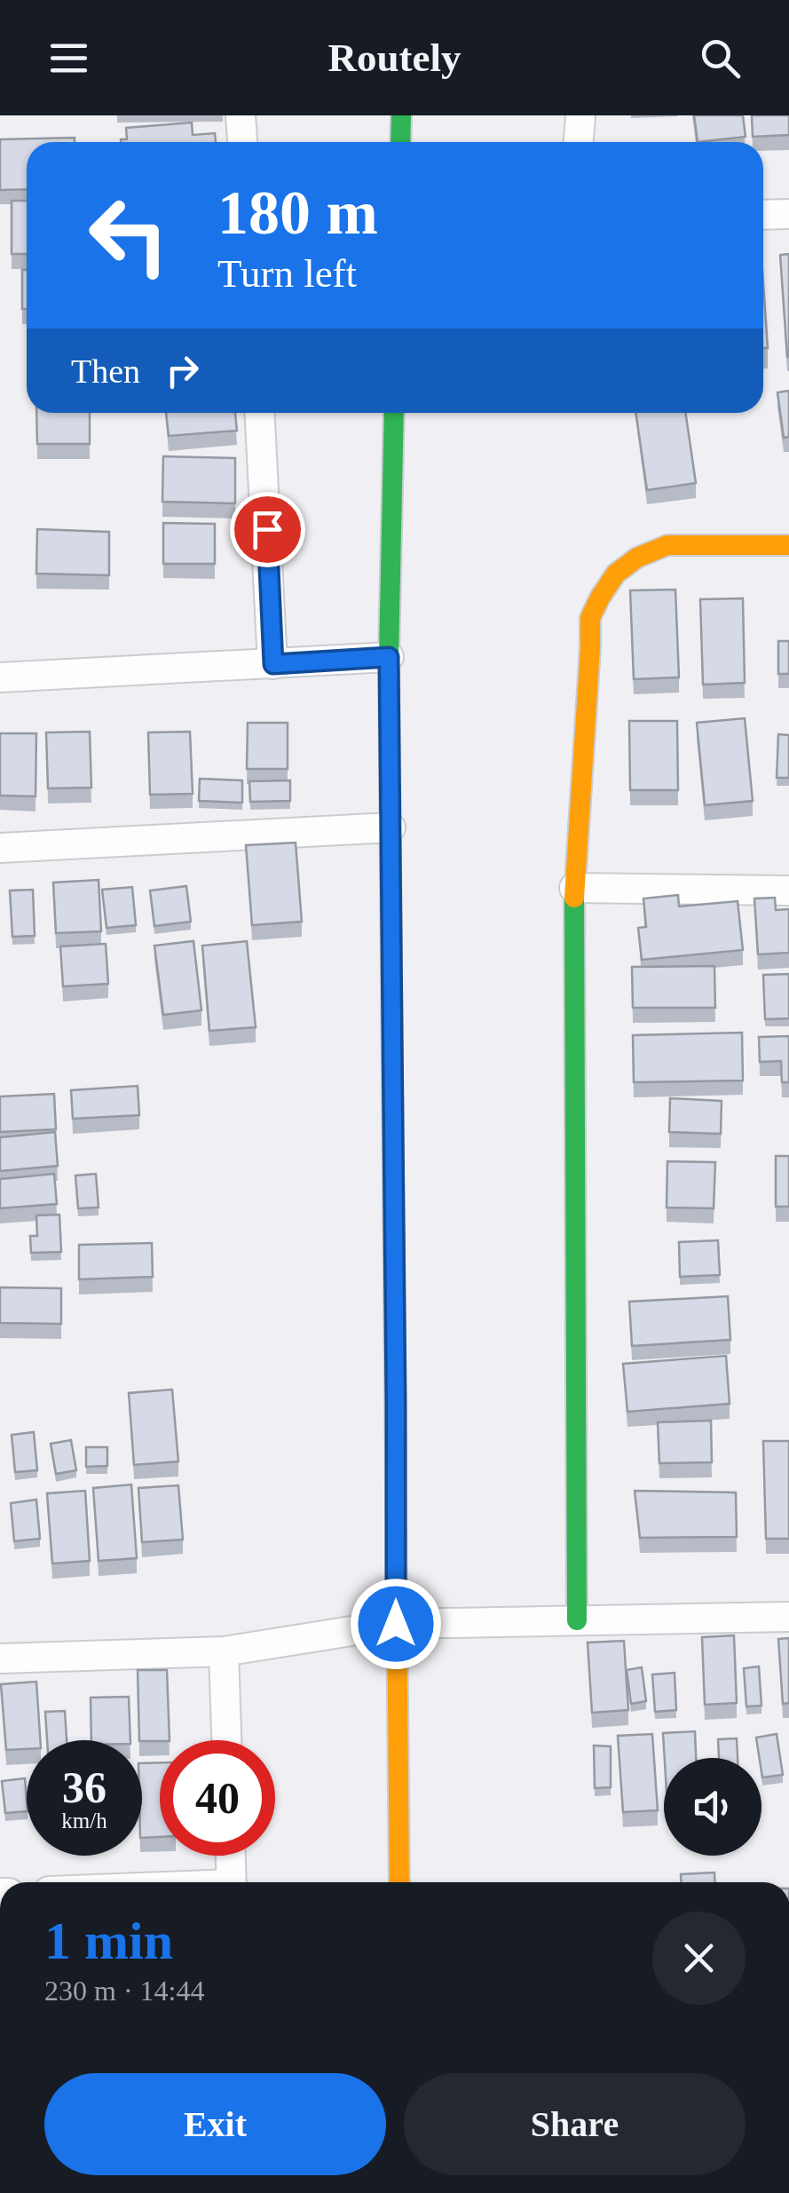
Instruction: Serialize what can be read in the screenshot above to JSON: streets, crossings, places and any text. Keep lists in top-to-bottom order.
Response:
{
  "page": {
    "header": "Routely",
    "turn": ["180 m", "Turn left"],
    "then": "Then",
    "speed": "36 km/h",
    "limit": "40",
    "heading": ["1 min", "230 m · 14:44"],
    "buttons": ["Exit", "Share"]
  }
}
